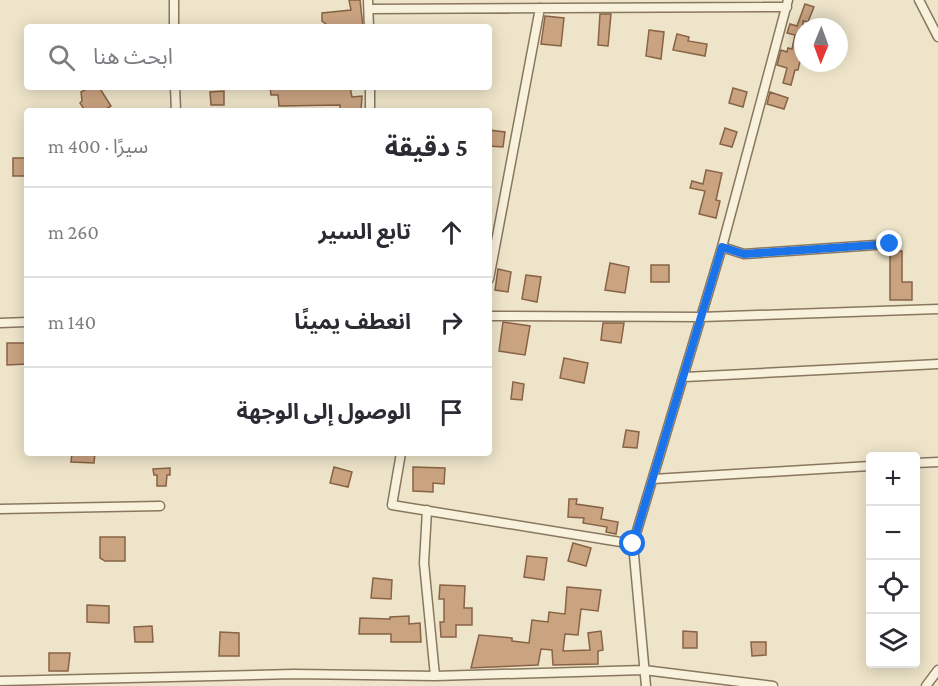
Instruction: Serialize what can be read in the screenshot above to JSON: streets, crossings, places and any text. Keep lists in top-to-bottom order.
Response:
{
  "north": "bottom",
  "page": {
    "search": "ابحث هنا",
    "heading": ["5 دقيقة", "سيرًا · 400 m"],
    "list": [
      ["تابع السير", "260 m"],
      ["انعطف يمينًا", "140 m"],
      "الوصول إلى الوجهة"
    ],
    "map_buttons": ["+", "−"]
  }
}
